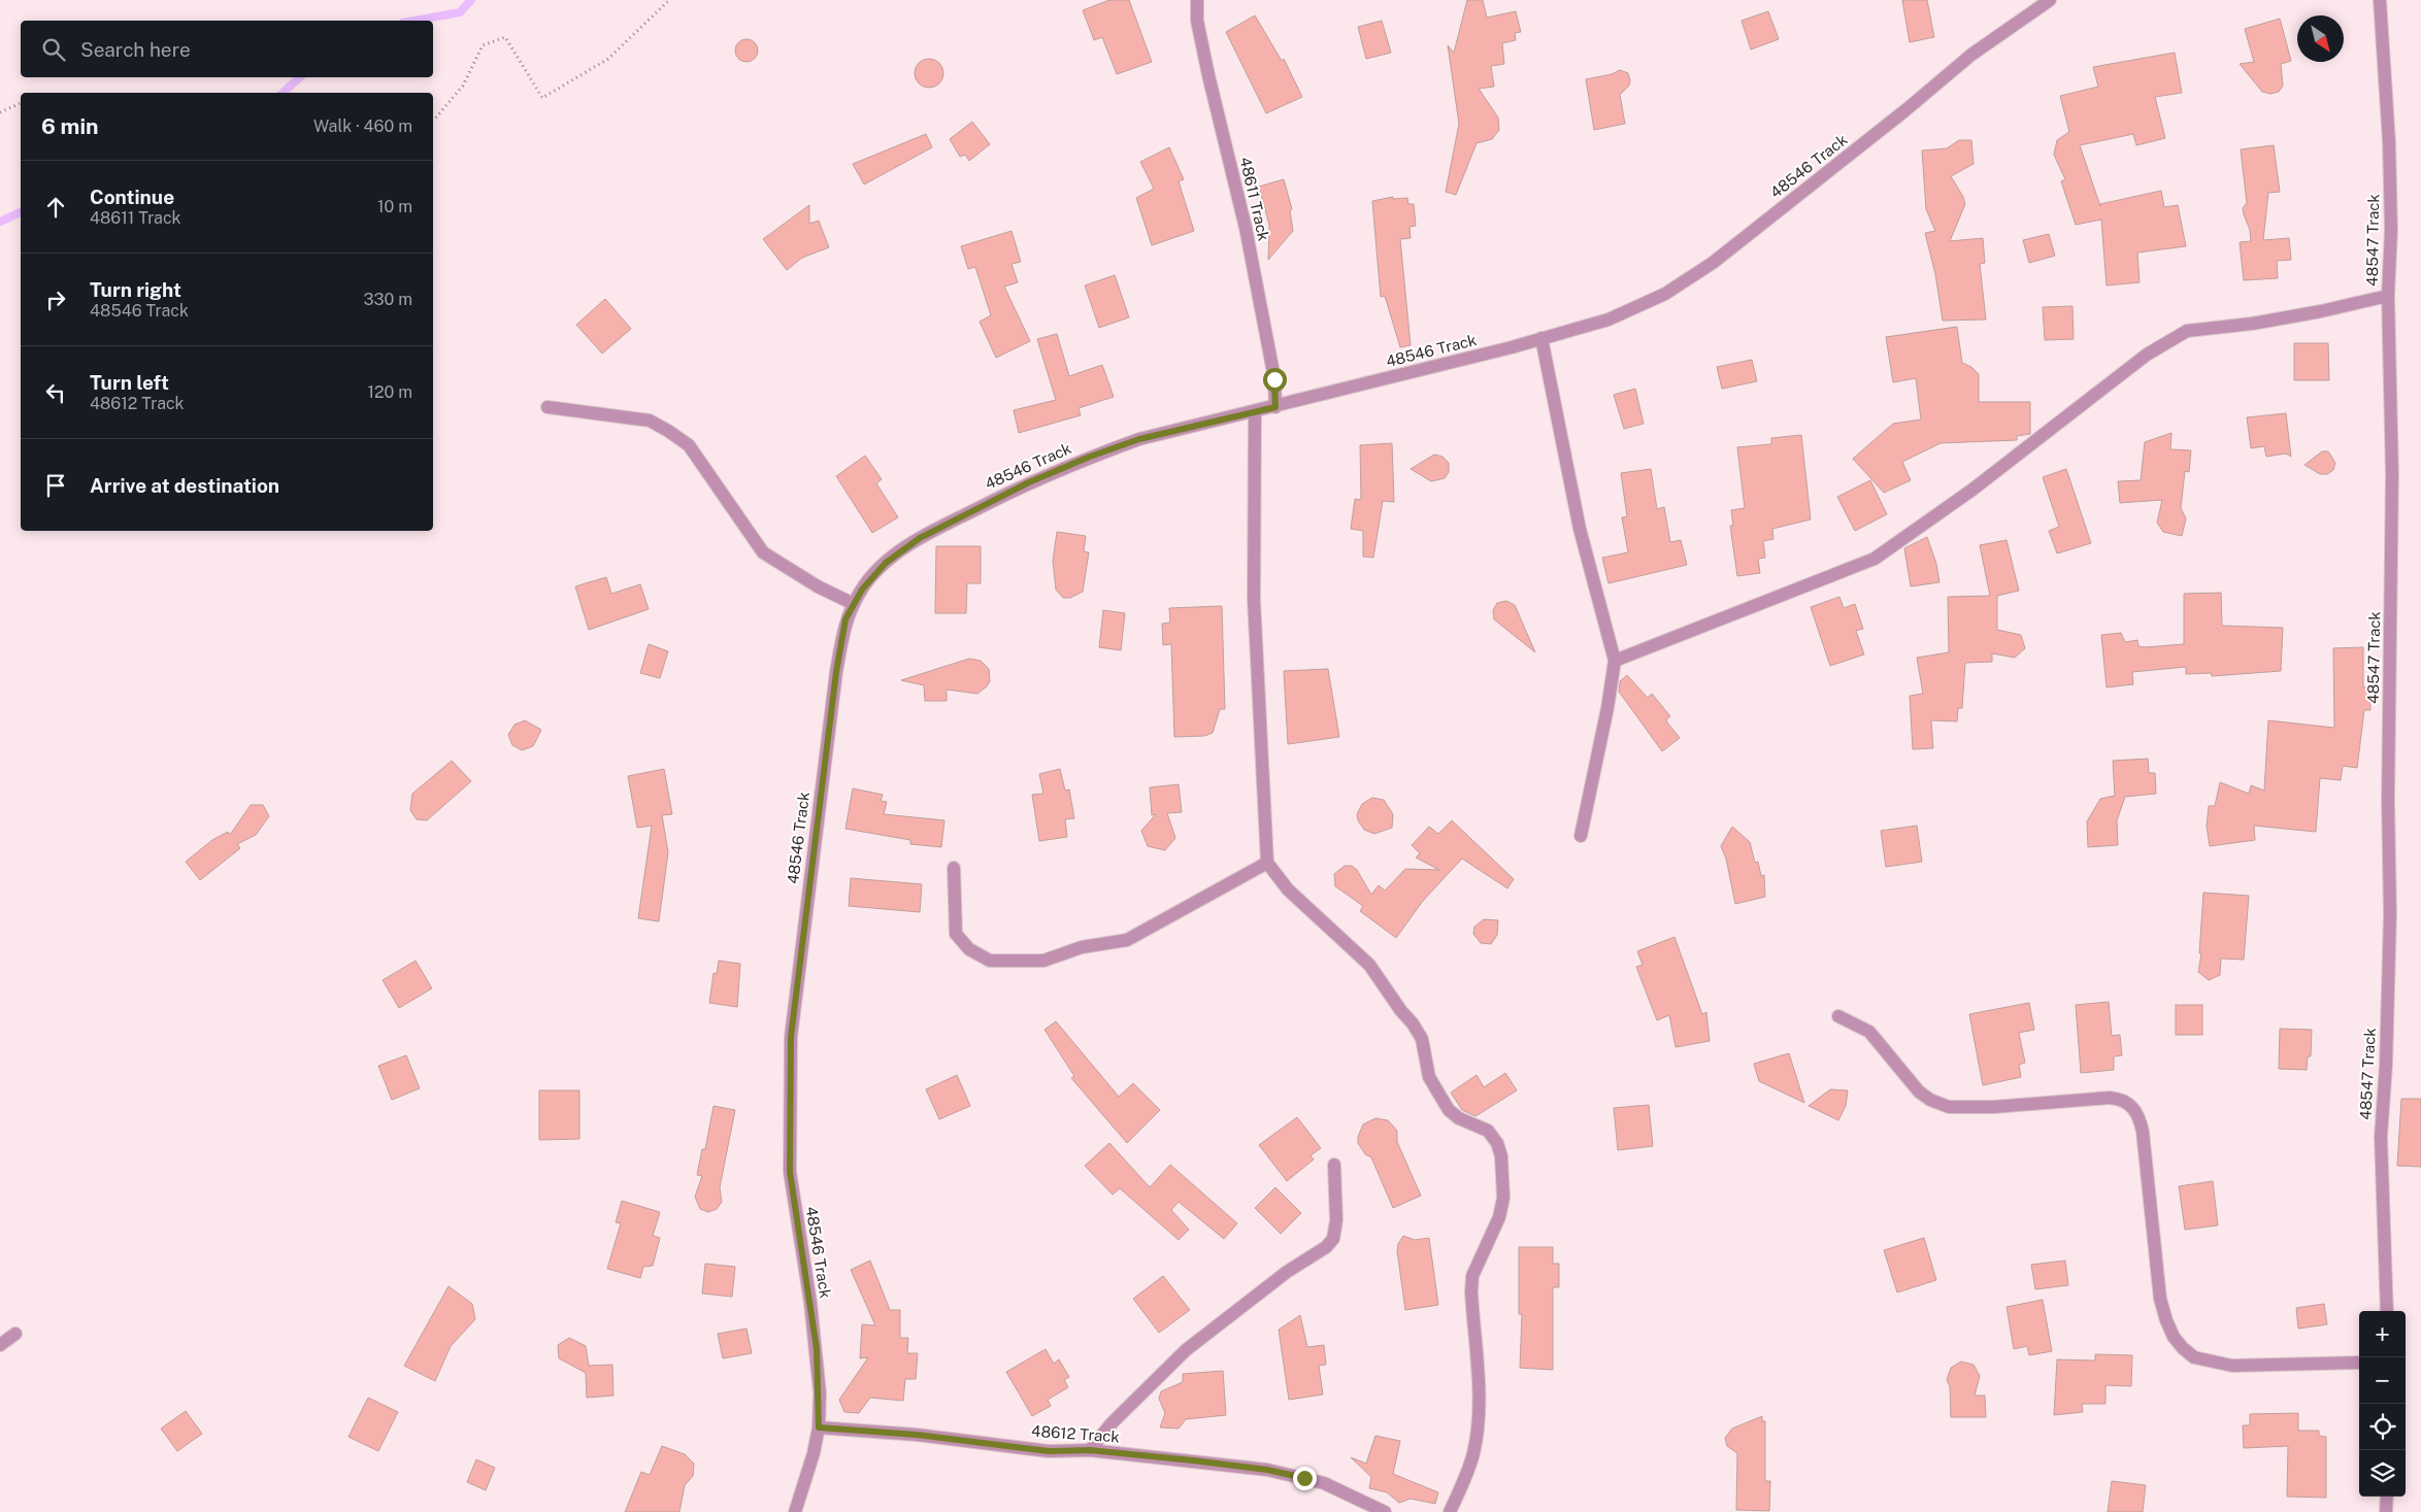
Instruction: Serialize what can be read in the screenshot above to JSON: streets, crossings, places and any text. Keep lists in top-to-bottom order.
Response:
{
  "streets": {
    "street": [
      "48546 Track",
      "48611 Track",
      "48547 Track",
      "48612 Track"
    ]
  },
  "crossings": [
    ["48546 Track", "48611 Track"],
    ["48546 Track", "48612 Track"]
  ],
  "north": "bottom right",
  "page": {
    "search": "Search here",
    "heading": ["6 min", "Walk · 460 m"],
    "list": [
      ["Continue", "48611 Track", "10 m"],
      ["Turn right", "48546 Track", "330 m"],
      ["Turn left", "48612 Track", "120 m"],
      "Arrive at destination"
    ],
    "map_buttons": ["+", "−"]
  }
}
